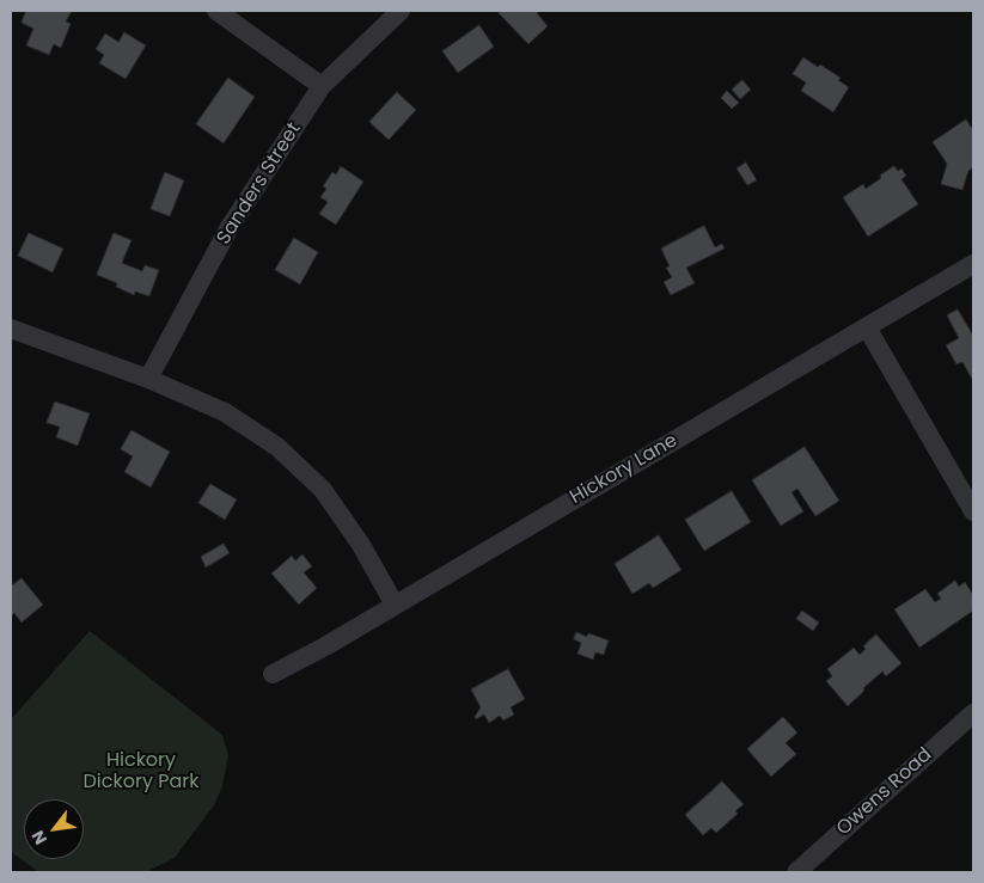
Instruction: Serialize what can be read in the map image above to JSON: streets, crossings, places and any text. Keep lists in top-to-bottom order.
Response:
{
  "streets": {
    "street": ["Sanders Street", "Hickory Lane", "Owens Road"]
  },
  "parks": ["Hickory Dickory Park"],
  "north": "bottom left"
}
